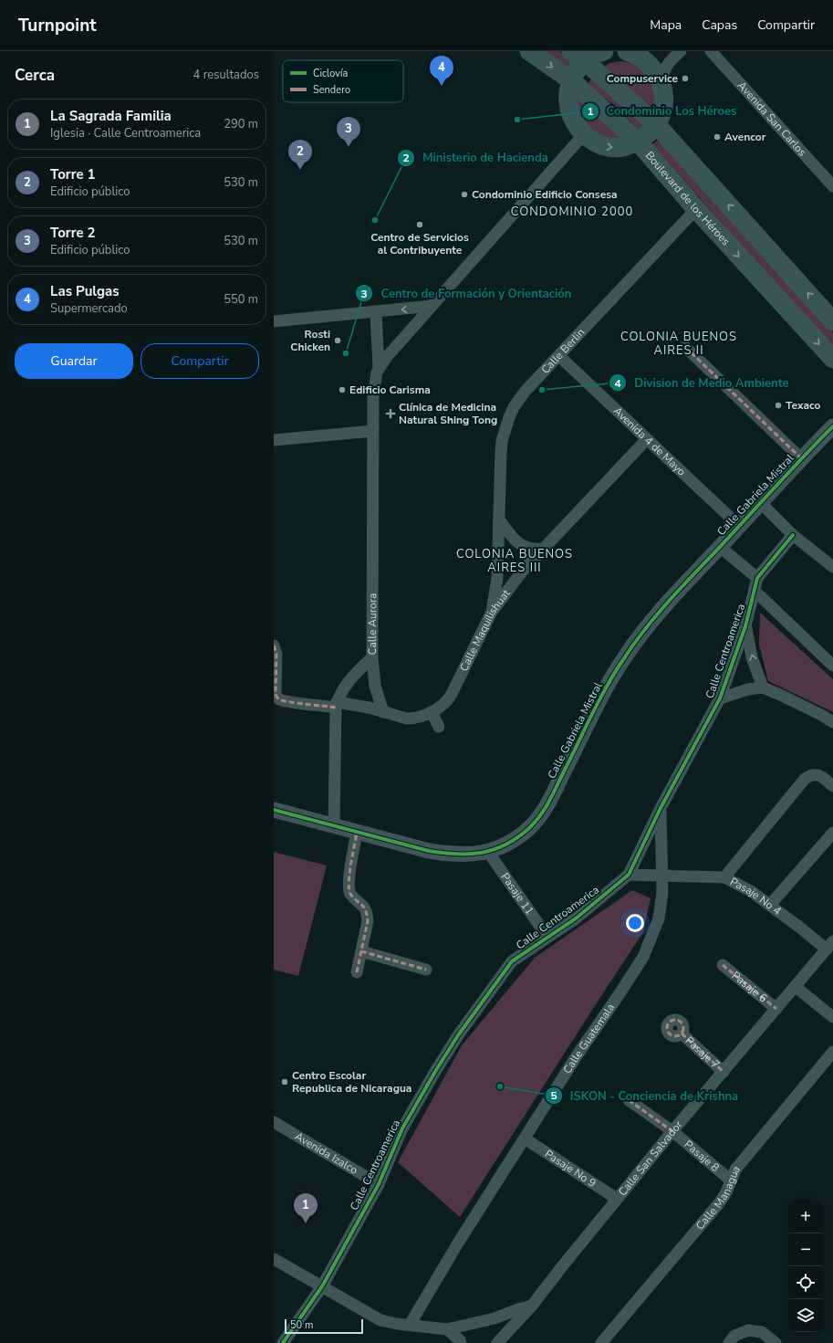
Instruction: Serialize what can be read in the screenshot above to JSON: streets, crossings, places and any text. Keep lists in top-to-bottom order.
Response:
{
  "streets": {
    "main road": ["Boulevard de los Héroes"],
    "street": [
      "Avenida San Carlos",
      "Calle Berlin",
      "Avenida 4 de Mayo",
      "Calle Gabriela Mistral",
      "Calle Aurora",
      "Calle Maquilishuat",
      "Calle Centroamerica",
      "Pasaje 11",
      "Pasaje No 4",
      "Pasaje 6",
      "Calle Guatemala",
      "Pasaje 7",
      "Avenida Izalco",
      "Pasaje 8",
      "Calle San Salvador",
      "Pasaje No 9",
      "Calle Managua"
    ]
  },
  "crossings": [
    ["Boulevard de los Héroes", "Calle Berlin"],
    ["Calle Berlin", "Avenida 4 de Mayo"],
    ["Calle Berlin", "Calle Maquilishuat"],
    ["Avenida 4 de Mayo", "Calle Gabriela Mistral"],
    ["Avenida 4 de Mayo", "Calle Maquilishuat"],
    ["Calle Gabriela Mistral", "Calle Aurora"],
    ["Calle Gabriela Mistral", "Pasaje 11"],
    ["Calle Aurora", "Calle Maquilishuat"],
    ["Calle Centroamerica", "Pasaje 11"],
    ["Calle Centroamerica", "Pasaje No 4"],
    ["Calle Centroamerica", "Calle Guatemala"],
    ["Calle Centroamerica", "Avenida Izalco"],
    ["Pasaje No 4", "Calle Guatemala"],
    ["Pasaje No 4", "Calle San Salvador"],
    ["Pasaje 6", "Calle San Salvador"],
    ["Calle Guatemala", "Pasaje No 9"],
    ["Pasaje 7", "Calle San Salvador"],
    ["Pasaje 8", "Calle San Salvador"],
    ["Pasaje 8", "Calle Managua"],
    ["Calle San Salvador", "Pasaje No 9"]
  ],
  "districts": ["CONDOMINIO 2000", "COLONIA BUENOS AIRES II", "COLONIA BUENOS AIRES III"],
  "places": {
    "other": [
      "Compuservice",
      "Condominio Los Héroes",
      "Avencor",
      "Condominio Edificio Consesa",
      "Ministerio de Hacienda",
      "Centro de Servicios al Contribuyente",
      "Rosti Chicken",
      "Centro de Formación y Orientación",
      "Edificio Carisma",
      "Division de Medio Ambiente",
      "Texaco",
      "Centro Escolar Republica de Nicaragua",
      "ISKON - Conciencia de Krishna"
    ],
    "health": ["Clínica de Medicina Natural Shing Tong"]
  },
  "legend": ["Ciclovía", "Sendero"],
  "scale_bar": "50 m",
  "page": {
    "header": "Turnpoint",
    "nav": ["Mapa", "Capas", "Compartir"],
    "heading": ["Cerca", "4 resultados"],
    "pins": [
      "4",
      "3",
      "2",
      "1"
    ],
    "list": [
      {
        "mark": "1",
        "name": "La Sagrada Familia",
        "note": "Iglesia · Calle Centroamerica",
        "value": "290 m"
      },
      {
        "mark": "2",
        "name": "Torre 1",
        "note": "Edificio público",
        "value": "530 m"
      },
      {
        "mark": "3",
        "name": "Torre 2",
        "note": "Edificio público",
        "value": "530 m"
      },
      {
        "mark": "4",
        "name": "Las Pulgas",
        "note": "Supermercado",
        "value": "550 m"
      }
    ],
    "buttons": ["Guardar", "Compartir"],
    "map_buttons": ["+", "−"],
    "scale": "50 m"
  }
}
